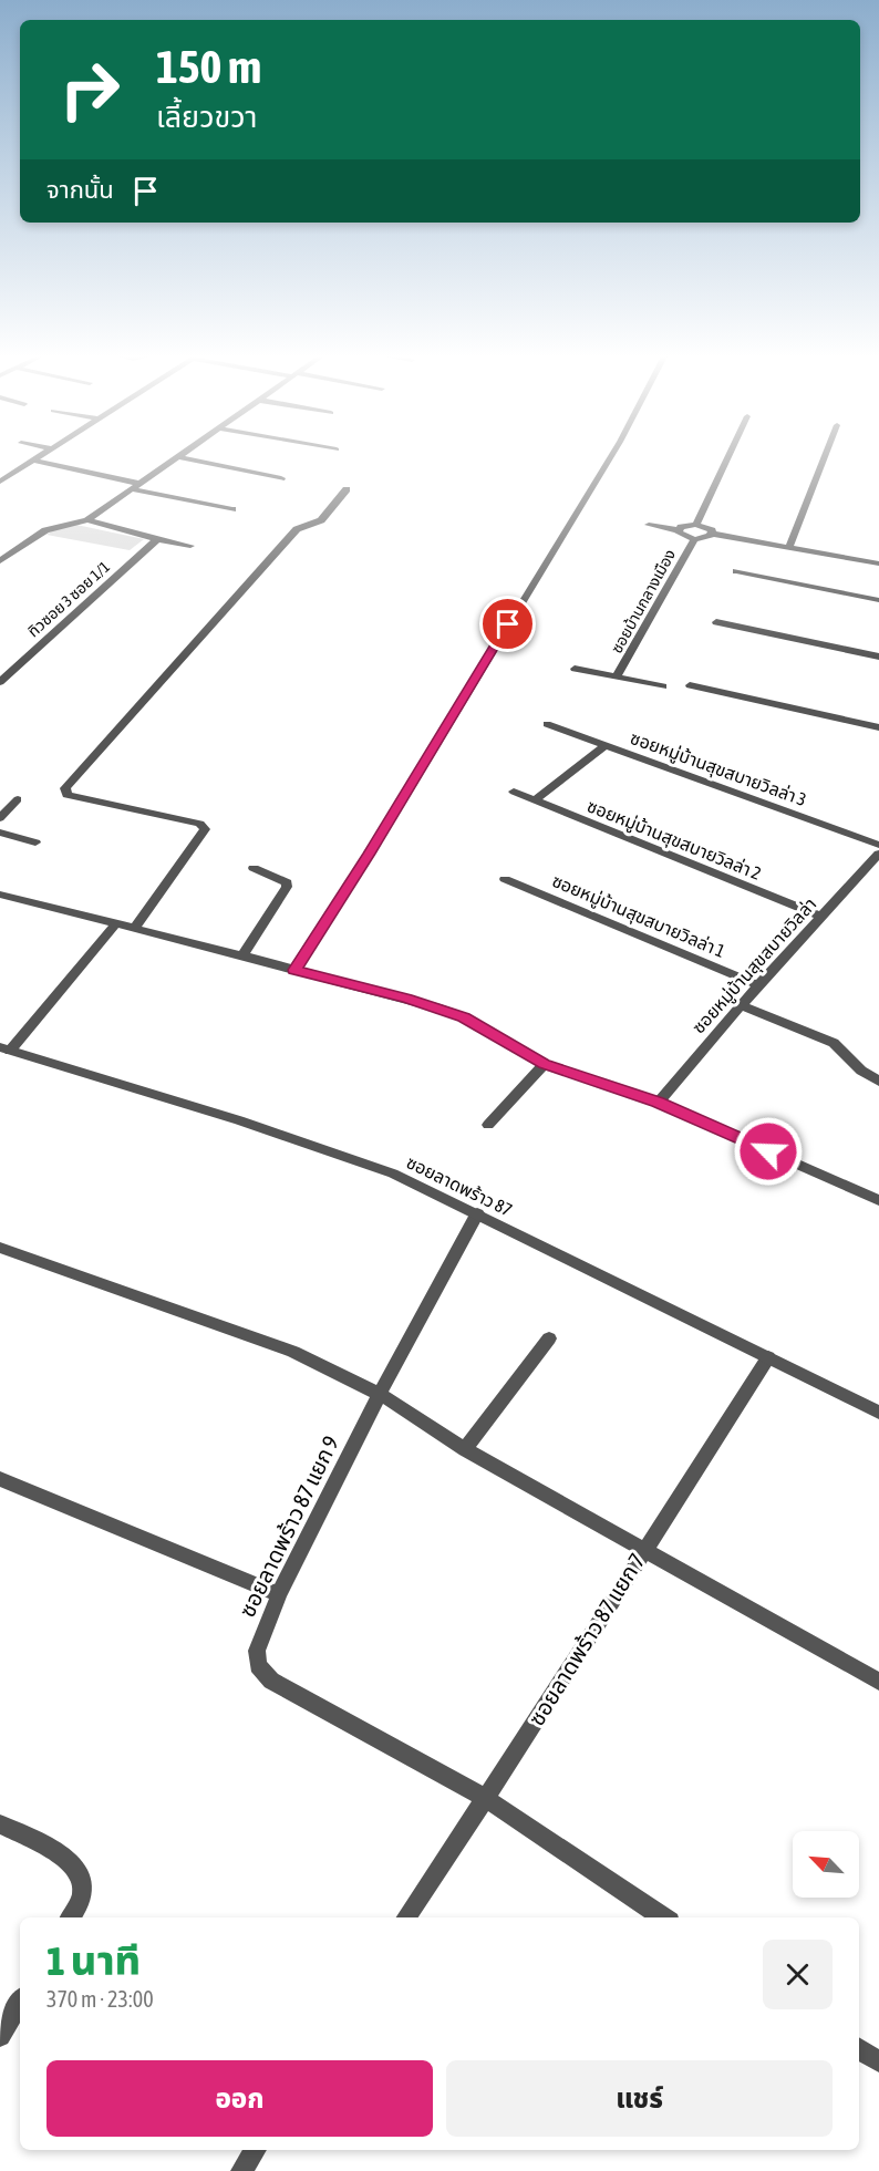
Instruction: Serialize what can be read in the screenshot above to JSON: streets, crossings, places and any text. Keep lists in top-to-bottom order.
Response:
{
  "streets": {
    "street": [
      "ทิวซอย 3 ซอย 1/1",
      "ซอยบ้านกลางเมือง",
      "ซอยหมู่บ้านสุขสบายวิลล่า 3",
      "ซอยหมู่บ้านสุขสบายวิลล่า 2",
      "ซอยหมู่บ้านสุขสบายวิลล่า 1",
      "ซอยหมู่บ้านสุขสบายวิลล่า",
      "ซอยลาดพร้าว 87",
      "ซอยลาดพร้าว 87 แยก 9",
      "ซอยลาดพร้าว 87 แยก 7"
    ]
  },
  "crossings": [
    ["ซอยหมู่บ้านสุขสบายวิลล่า 2", "ซอยหมู่บ้านสุขสบายวิลล่า"],
    ["ซอยหมู่บ้านสุขสบายวิลล่า 1", "ซอยหมู่บ้านสุขสบายวิลล่า"],
    ["ซอยลาดพร้าว 87", "ซอยลาดพร้าว 87 แยก 9"],
    ["ซอยลาดพร้าว 87", "ซอยลาดพร้าว 87 แยก 7"],
    ["ซอยลาดพร้าว 87 แยก 9", "ซอยลาดพร้าว 87 แยก 7"]
  ],
  "north": "top left",
  "page": {
    "turn": ["150 m", "เลี้ยวขวา"],
    "then": "จากนั้น",
    "heading": ["1 นาที", "370 m · 23:00"],
    "buttons": ["ออก", "แชร์"]
  }
}
